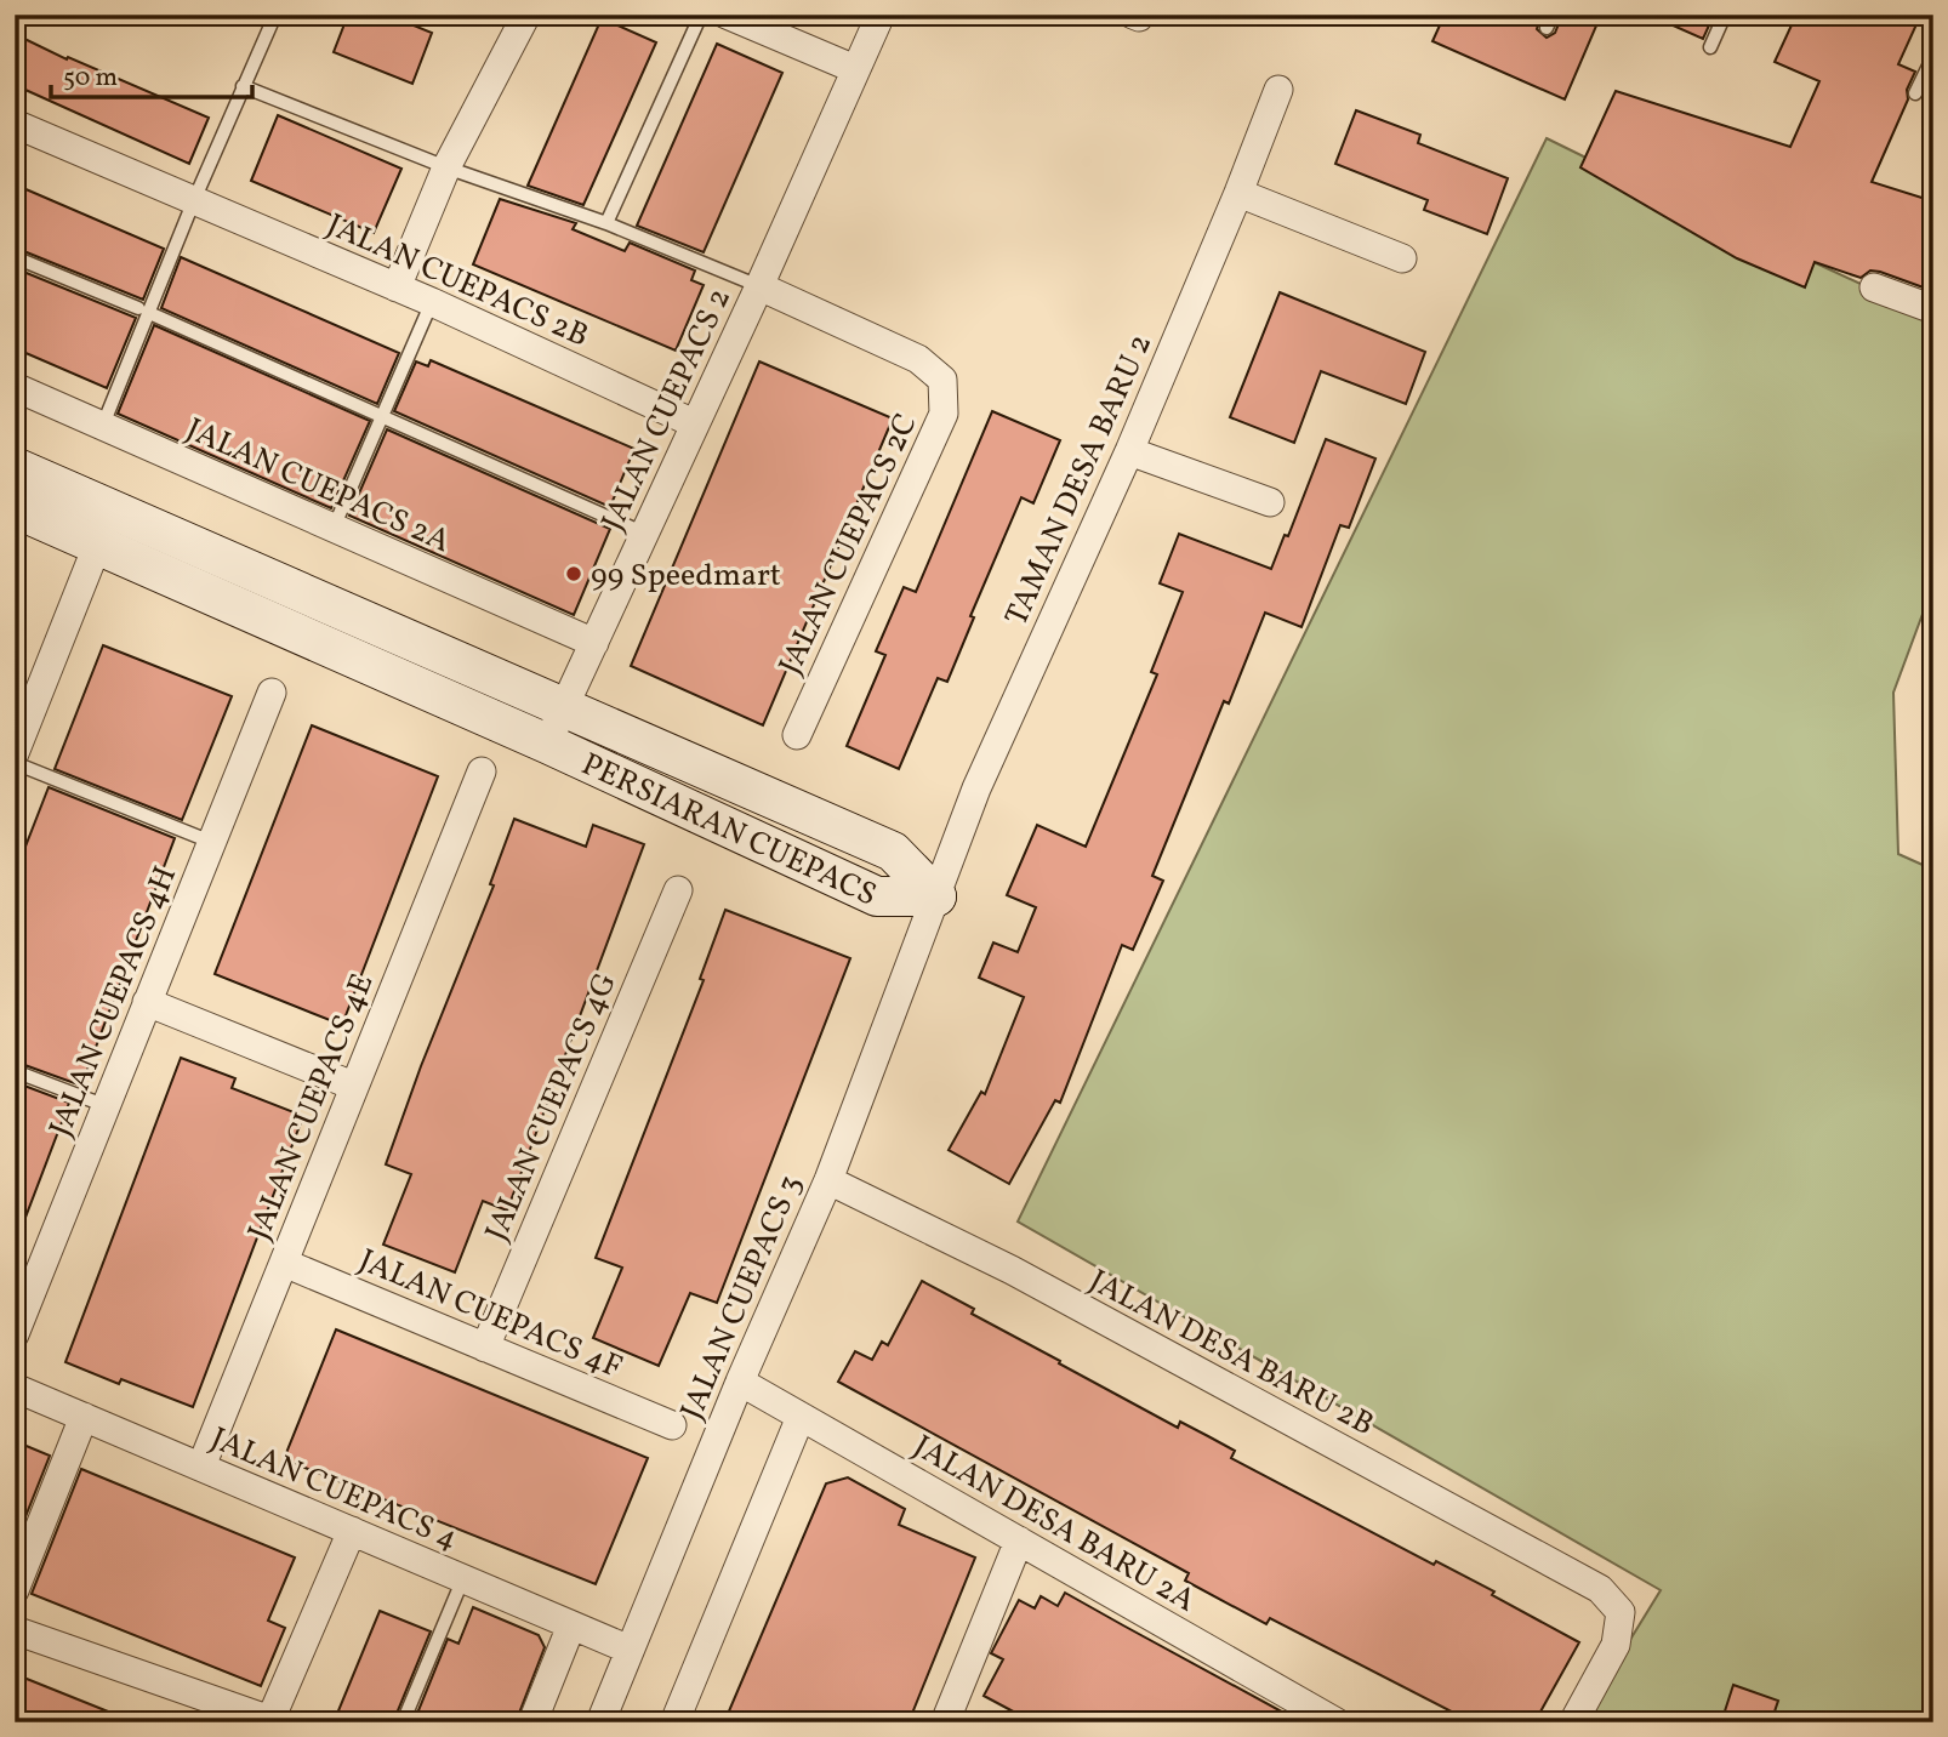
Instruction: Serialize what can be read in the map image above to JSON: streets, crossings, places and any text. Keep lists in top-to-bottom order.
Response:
{
  "streets": {
    "street": [
      "JALAN CUEPACS 2B",
      "JALAN CUEPACS 2",
      "TAMAN DESA BARU 2",
      "JALAN CUEPACS 2A",
      "JALAN CUEPACS 2C",
      "PERSIARAN CUEPACS",
      "JALAN CUEPACS 4H",
      "JALAN CUEPACS 4E",
      "JALAN CUEPACS 4G",
      "JALAN CUEPACS 3",
      "JALAN CUEPACS 4F",
      "JALAN DESA BARU 2B",
      "JALAN CUEPACS 4",
      "JALAN DESA BARU 2A"
    ]
  },
  "crossings": [
    ["JALAN CUEPACS 2B", "JALAN CUEPACS 2"],
    ["JALAN CUEPACS 2", "JALAN CUEPACS 2A"],
    ["JALAN CUEPACS 2", "JALAN CUEPACS 2C"],
    ["JALAN CUEPACS 2", "PERSIARAN CUEPACS"],
    ["TAMAN DESA BARU 2", "PERSIARAN CUEPACS"],
    ["TAMAN DESA BARU 2", "JALAN CUEPACS 3"],
    ["PERSIARAN CUEPACS", "JALAN CUEPACS 3"],
    ["JALAN CUEPACS 4E", "JALAN CUEPACS 4F"],
    ["JALAN CUEPACS 4E", "JALAN CUEPACS 4"],
    ["JALAN CUEPACS 4G", "JALAN CUEPACS 4F"],
    ["JALAN CUEPACS 3", "JALAN DESA BARU 2B"],
    ["JALAN CUEPACS 3", "JALAN CUEPACS 4"],
    ["JALAN CUEPACS 3", "JALAN DESA BARU 2A"]
  ],
  "places": ["99 Speedmart"],
  "scale_bar": "50 m"
}
